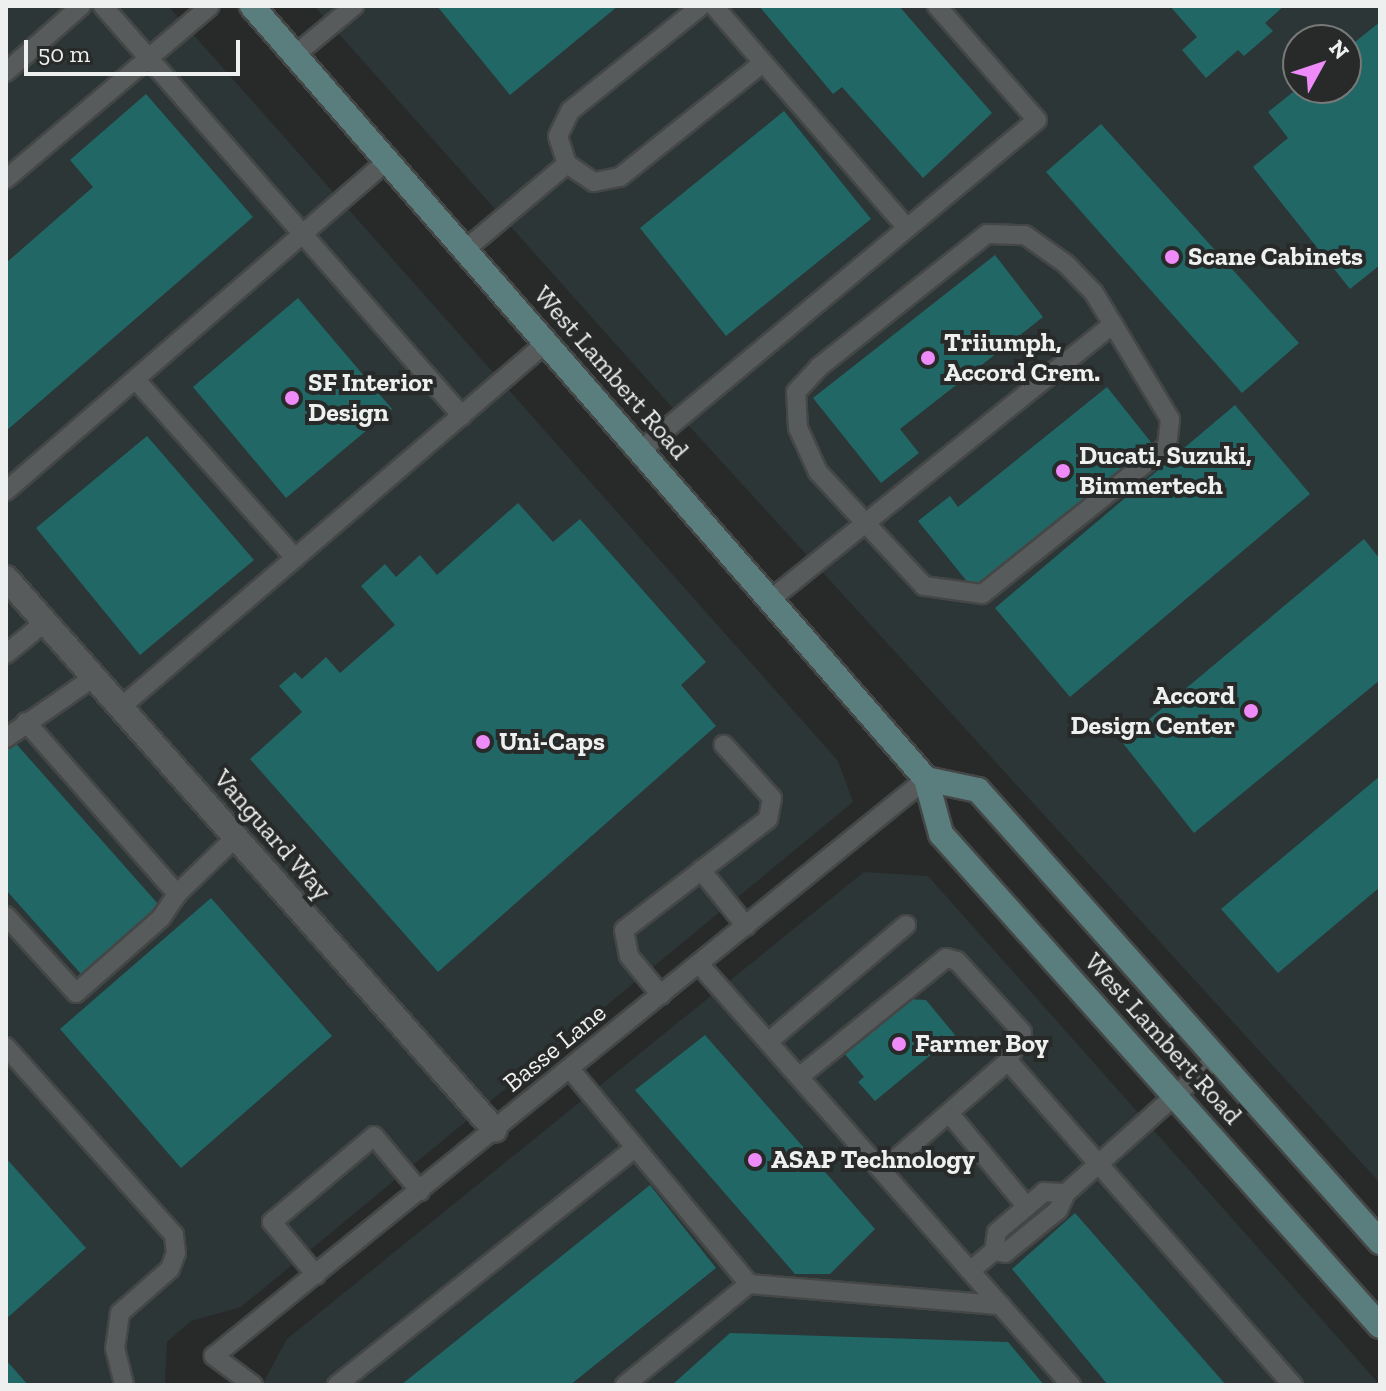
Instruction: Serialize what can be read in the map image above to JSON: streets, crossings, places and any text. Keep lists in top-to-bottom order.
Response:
{
  "streets": {
    "main road": ["West Lambert Road"],
    "street": ["Vanguard Way"],
    "lane": ["Basse Lane"]
  },
  "crossings": [
    ["West Lambert Road", "Basse Lane"],
    ["Vanguard Way", "Basse Lane"]
  ],
  "places": [
    "Scane Cabinets",
    "Triiumph, Accord Crem.",
    "SF Interior Design",
    "Ducati, Suzuki, Bimmertech",
    "Accord Design Center",
    "Uni-Caps",
    "Farmer Boy",
    "ASAP Technology"
  ],
  "scale_bar": "50 m",
  "north": "top right"
}
